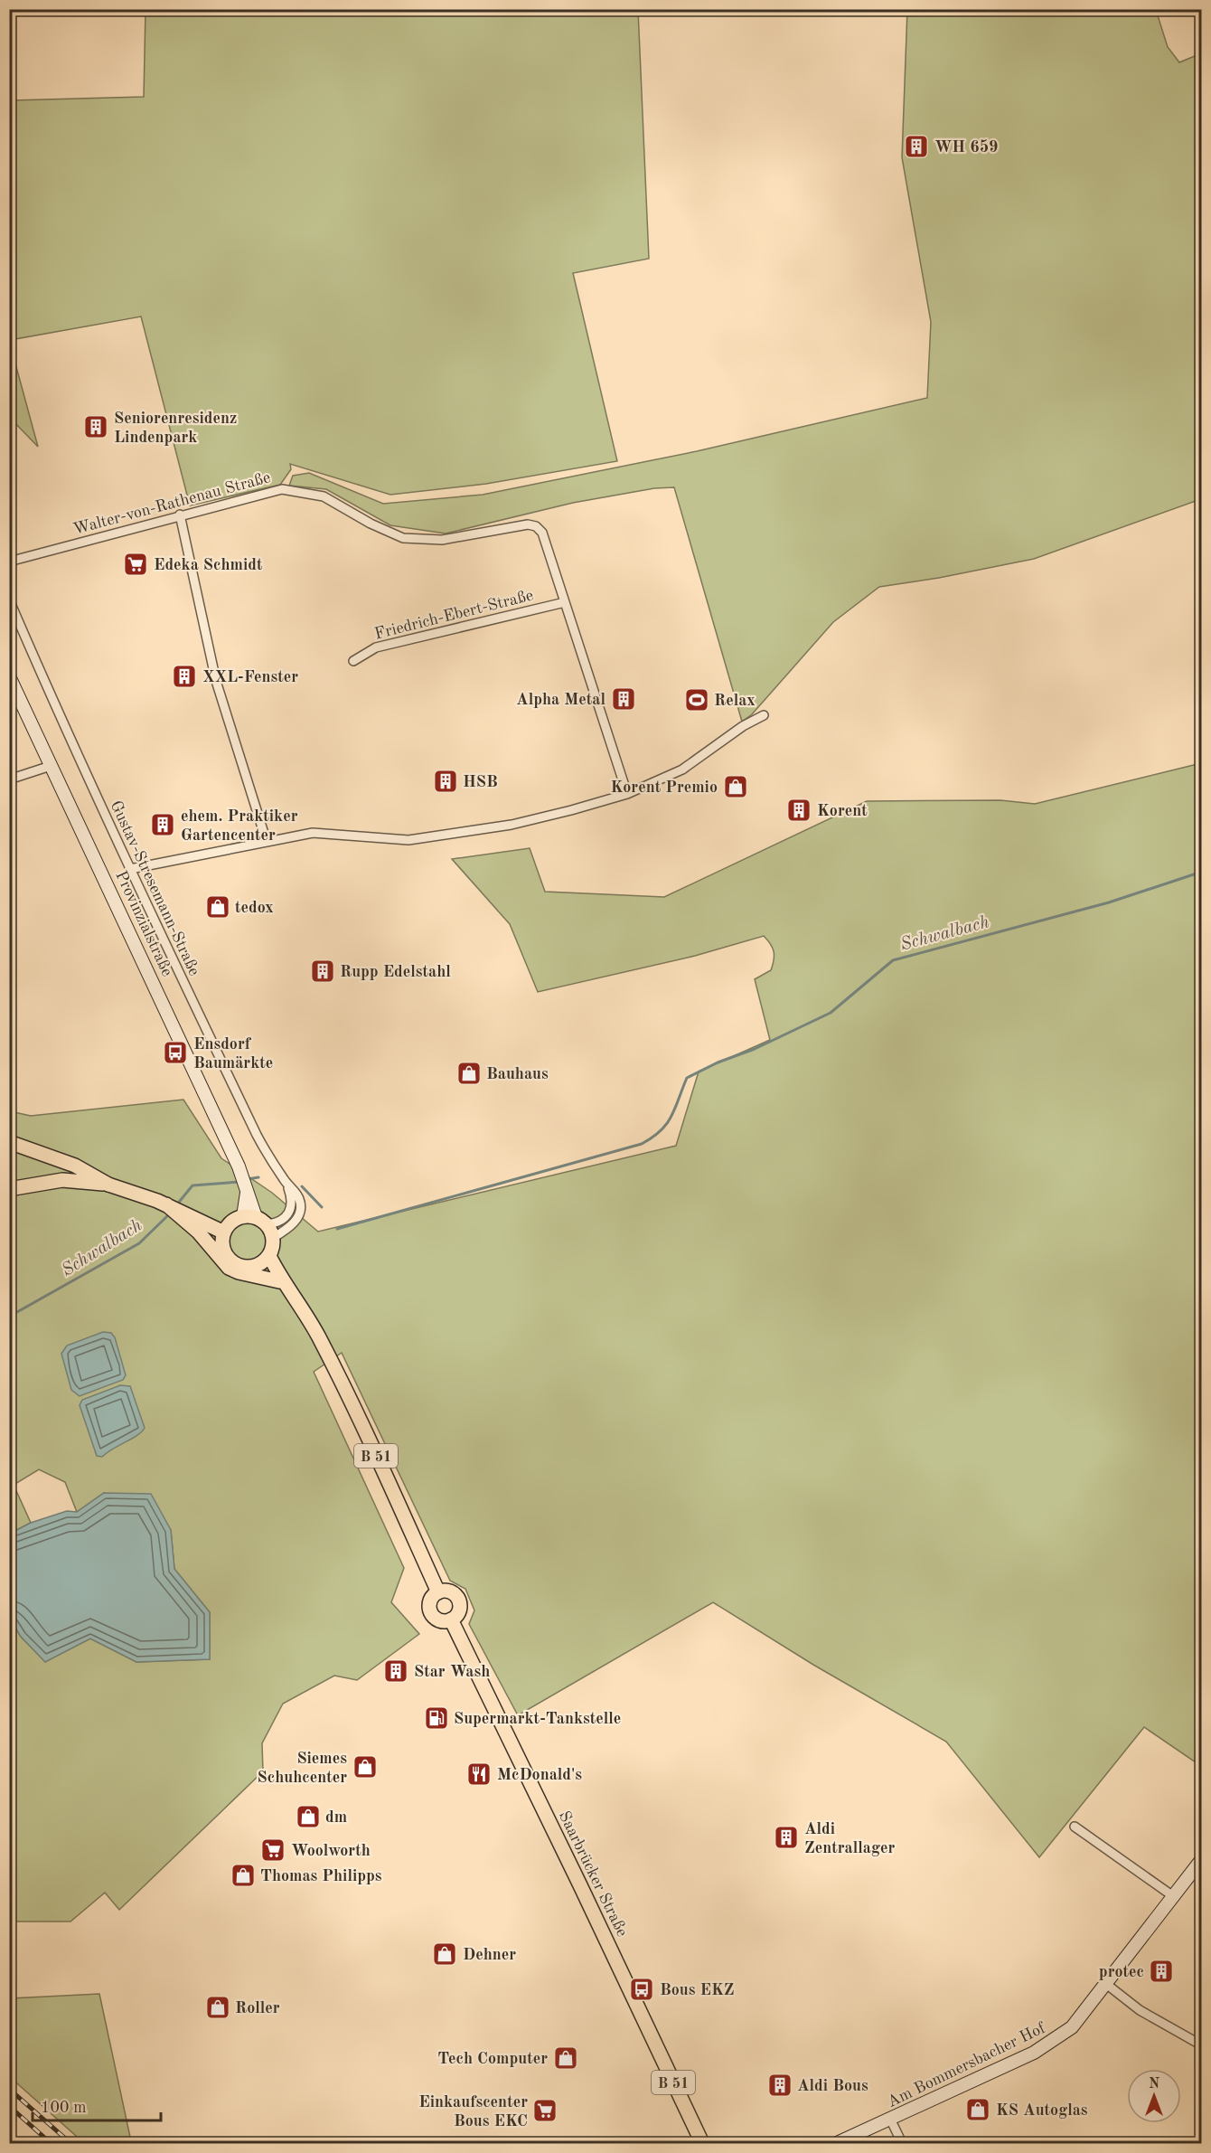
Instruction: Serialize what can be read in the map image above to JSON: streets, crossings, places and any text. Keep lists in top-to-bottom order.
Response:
{
  "streets": {
    "main road": [
      "Provinzialstraße",
      "B 51",
      "Saarbrücker Straße",
      "Am Bommersbacher Hof"
    ],
    "street": ["Walter-von-Rathenau Straße", "Friedrich-Ebert-Straße", "Gustav-Stresemann-Straße"]
  },
  "crossings": [
    ["Walter-von-Rathenau Straße", "Friedrich-Ebert-Straße"],
    ["Gustav-Stresemann-Straße", "Provinzialstraße"],
    ["Gustav-Stresemann-Straße", "B 51"],
    ["Provinzialstraße", "B 51"],
    ["B 51", "Saarbrücker Straße"]
  ],
  "water": ["Schwalbach"],
  "places": {
    "building": [
      "WH 659",
      "Seniorenresidenz Lindenpark",
      "XXL-Fenster",
      "Alpha Metal",
      "HSB",
      "Korent",
      "ehem. Praktiker Gartencenter",
      "Rupp Edelstahl",
      "Star Wash",
      "Aldi Zentrallager",
      "protec",
      "Aldi Bous"
    ],
    "supermarket": ["Edeka Schmidt", "Woolworth", "Einkaufscenter Bous EKC"],
    "sports": ["Relax"],
    "shop": [
      "Korent Premio",
      "tedox",
      "Bauhaus",
      "Siemes Schuhcenter",
      "dm",
      "Thomas Philipps",
      "Dehner",
      "Roller",
      "Tech Computer",
      "KS Autoglas"
    ],
    "bus stop": ["Ensdorf Baumärkte", "Bous EKZ"],
    "fuel station": ["Supermarkt-Tankstelle"],
    "restaurant": ["McDonald's"]
  },
  "scale_bar": "100 m",
  "north": "top"
}
